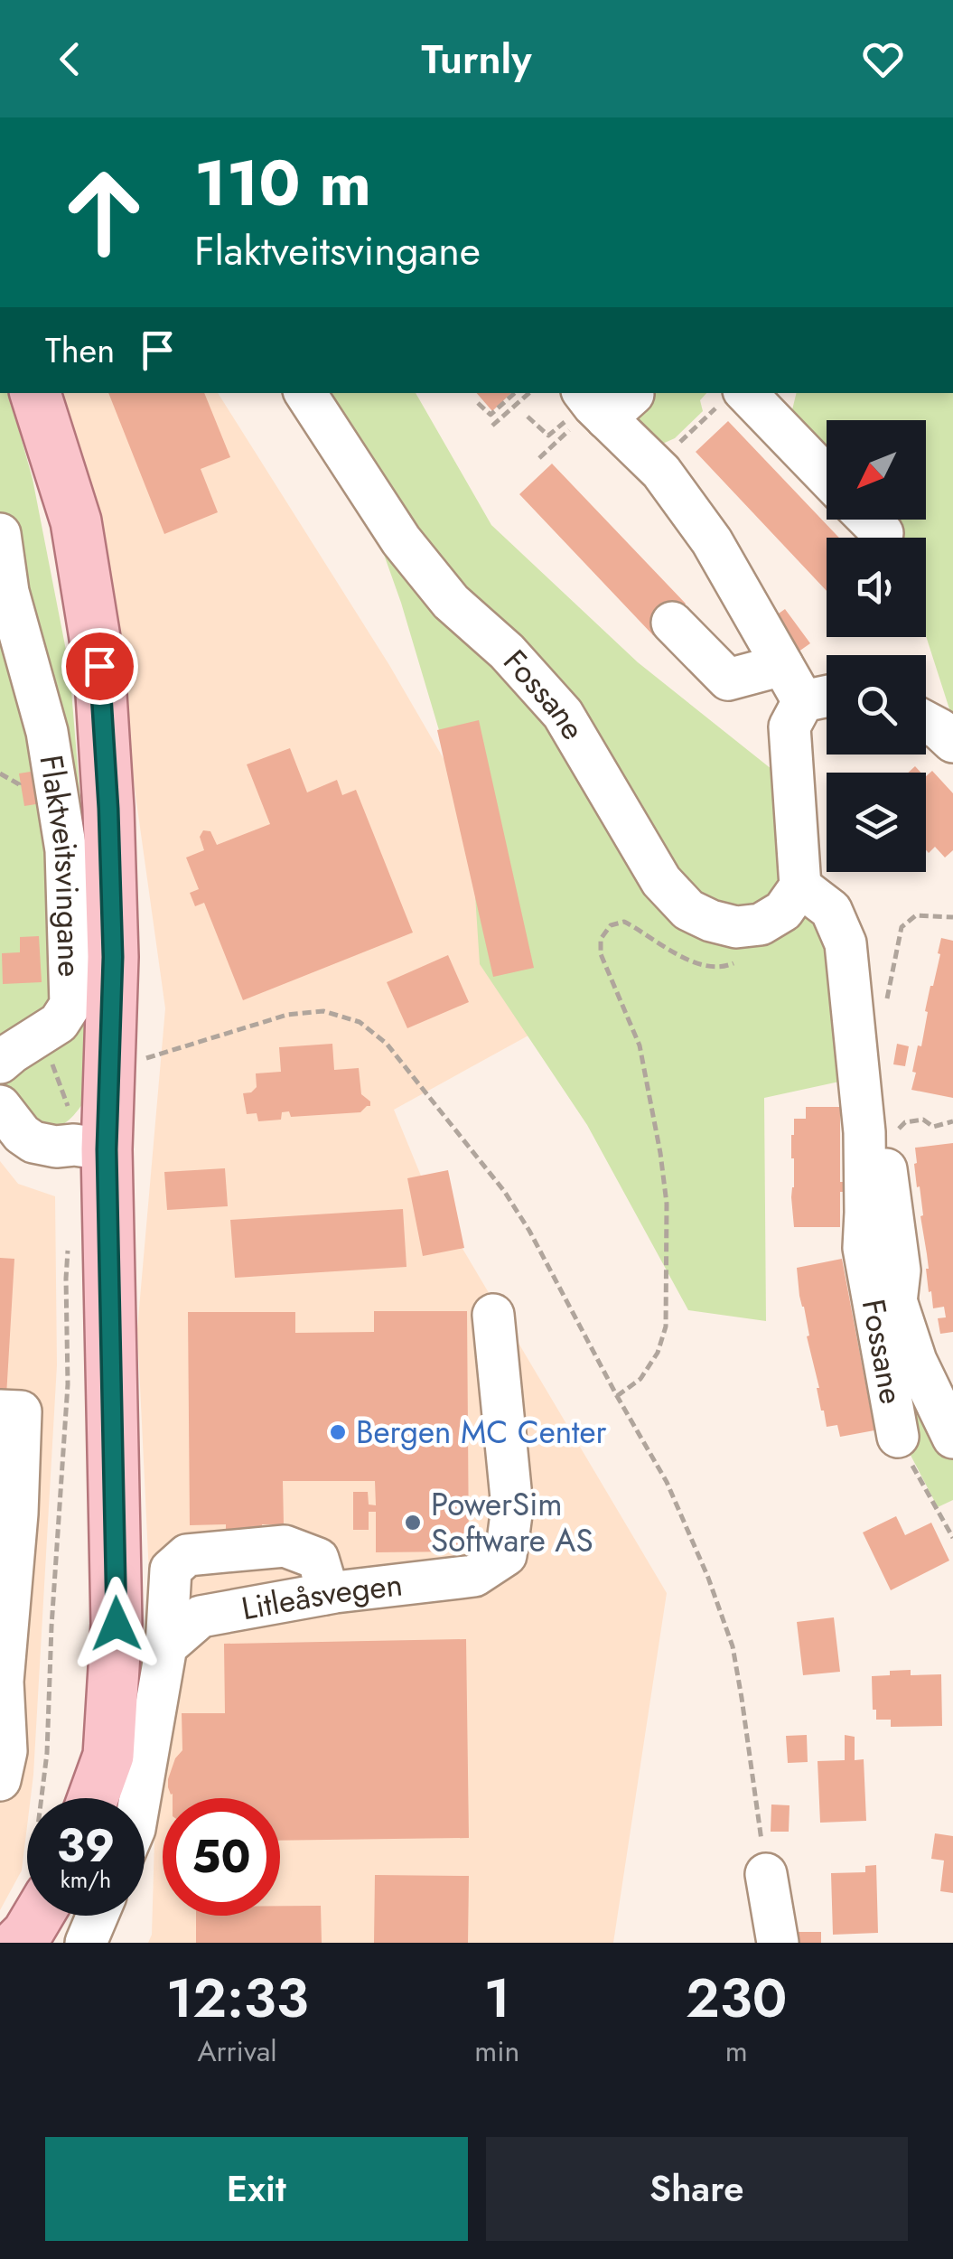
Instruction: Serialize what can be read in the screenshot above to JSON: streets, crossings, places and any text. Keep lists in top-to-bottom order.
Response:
{
  "streets": {
    "main road": ["Flaktveitsvingane"],
    "street": ["Fossane", "Litleåsvegen"]
  },
  "places": ["Bergen MC Center", "PowerSim Software AS"],
  "north": "bottom left",
  "page": {
    "header": "Turnly",
    "turn": ["110 m", "Flaktveitsvingane"],
    "then": "Then",
    "speed": "39 km/h",
    "limit": "50",
    "eta": [
      "12:33",
      "Arrival",
      "1",
      "min",
      "230",
      "m"
    ],
    "buttons": ["Exit", "Share"]
  }
}
